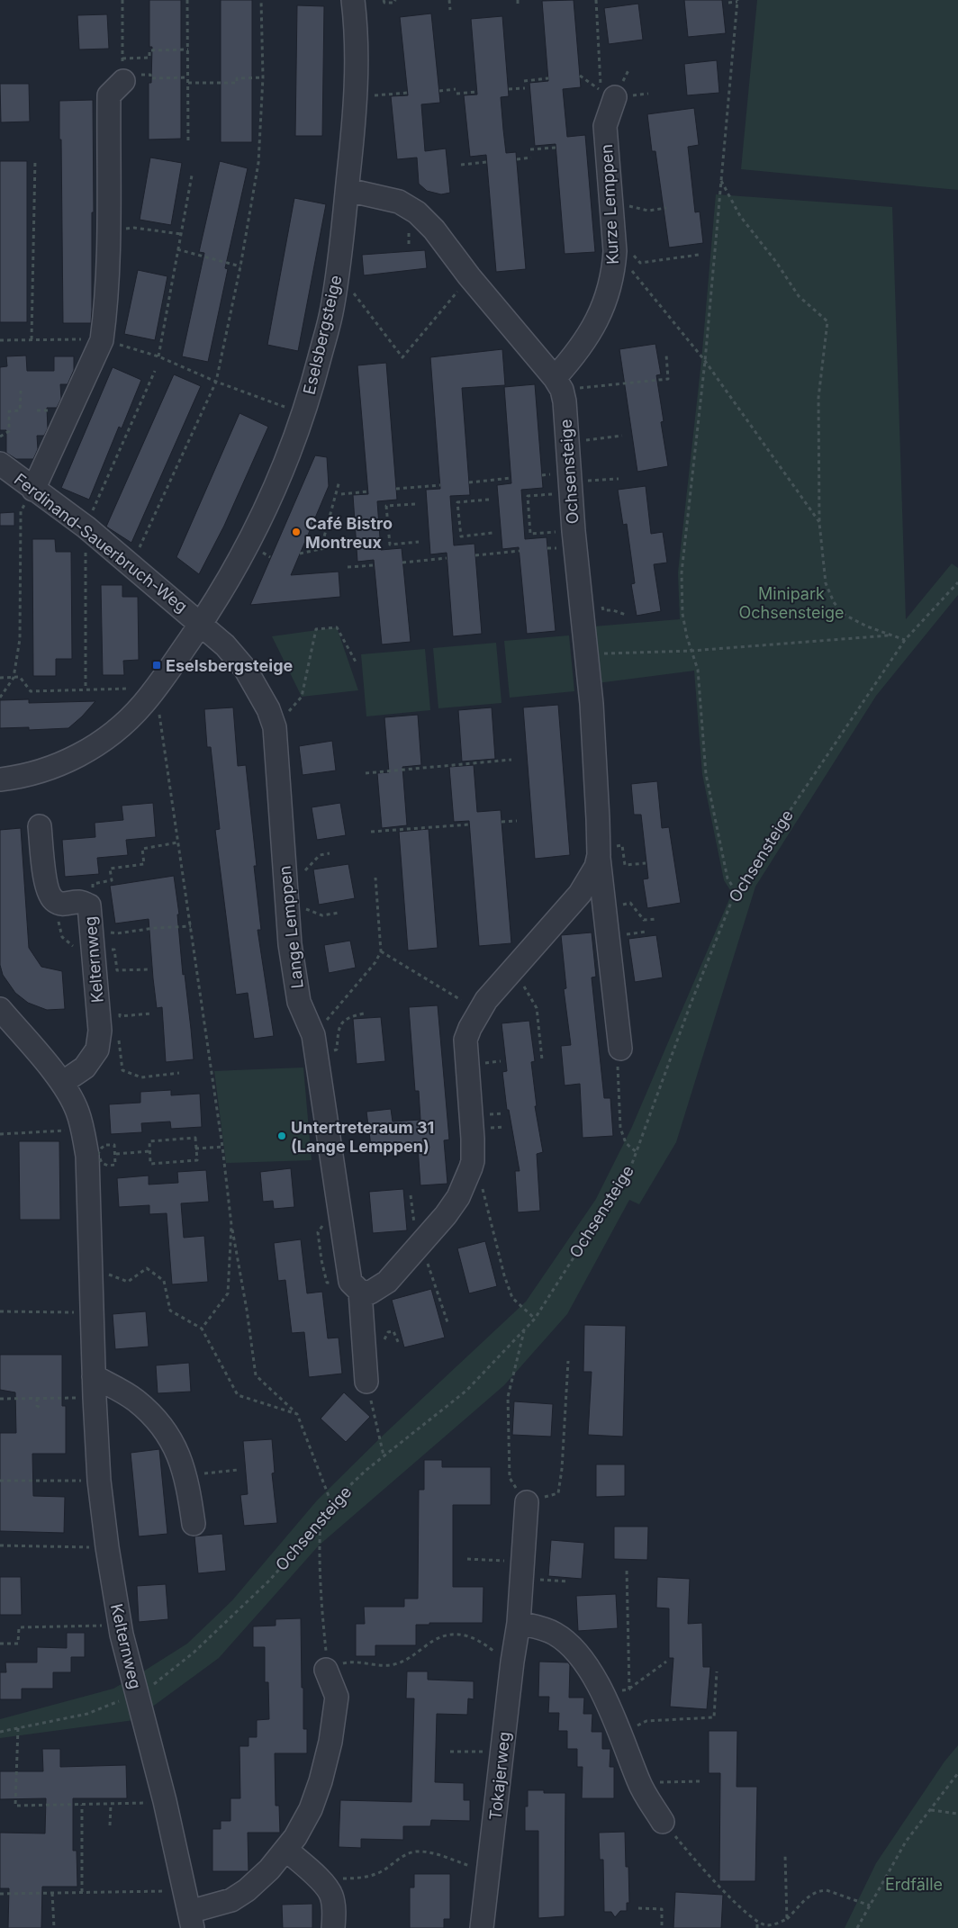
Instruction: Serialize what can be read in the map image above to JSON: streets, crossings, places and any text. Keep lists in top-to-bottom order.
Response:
{
  "streets": {
    "street": [
      "Kurze Lemppen",
      "Eselsbergsteige",
      "Ochsensteige",
      "Ferdinand-Sauerbruch-Weg",
      "Lange Lemppen",
      "Kelternweg",
      "Tokajerweg"
    ]
  },
  "crossings": [
    ["Kurze Lemppen", "Ochsensteige"],
    ["Eselsbergsteige", "Ochsensteige"],
    ["Eselsbergsteige", "Ferdinand-Sauerbruch-Weg"],
    ["Eselsbergsteige", "Lange Lemppen"],
    ["Ochsensteige", "Lange Lemppen"],
    ["Ochsensteige", "Kelternweg"],
    ["Ferdinand-Sauerbruch-Weg", "Lange Lemppen"]
  ],
  "parks": ["Minipark Ochsensteige", "Erdfälle"],
  "places": {
    "other": ["Café Bistro Montreux", "Untertreteraum 31 (Lange Lemppen)"],
    "transit": ["Eselsbergsteige"]
  }
}
